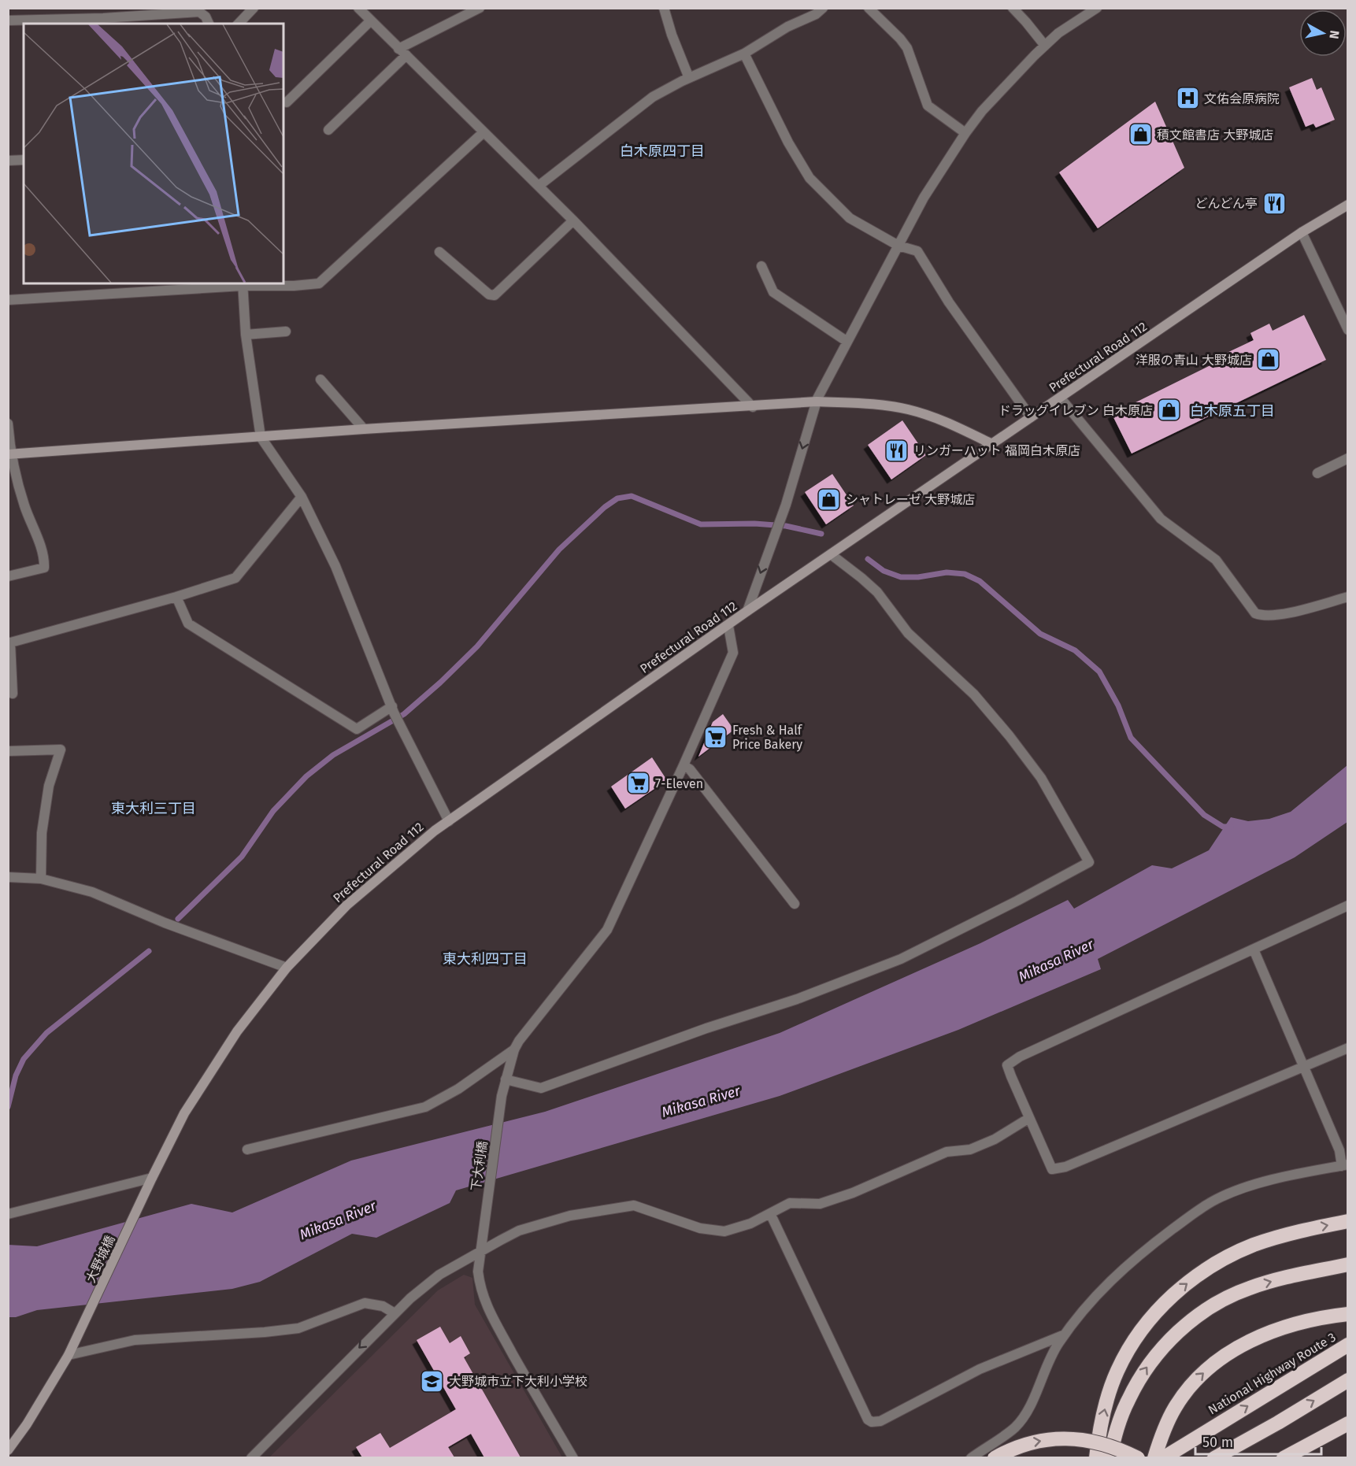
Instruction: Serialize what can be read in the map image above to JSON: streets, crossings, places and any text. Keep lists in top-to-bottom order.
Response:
{
  "streets": {
    "highway": ["National Highway Route 3"],
    "main road": ["Prefectural Road 112", "大野城橋"],
    "street": ["下大利橋"]
  },
  "crossings": [
    ["Prefectural Road 112", "大野城橋"]
  ],
  "districts": [
    "白木原四丁目",
    "白木原五丁目",
    "東大利三丁目",
    "東大利四丁目"
  ],
  "water": ["Mikasa River"],
  "places": {
    "hospital": ["文佑会原病院"],
    "shop": [
      "積文館書店 大野城店",
      "洋服の青山 大野城店",
      "ドラッグイレブン 白木原店",
      "シャトレーゼ 大野城店"
    ],
    "restaurant": ["どんどん亭", "リンガーハット 福岡白木原店"],
    "supermarket": ["Fresh & Half Price Bakery", "7-Eleven"],
    "school or university": ["大野城市立下大利小学校"]
  },
  "scale_bar": "50 m",
  "north": "right"
}
